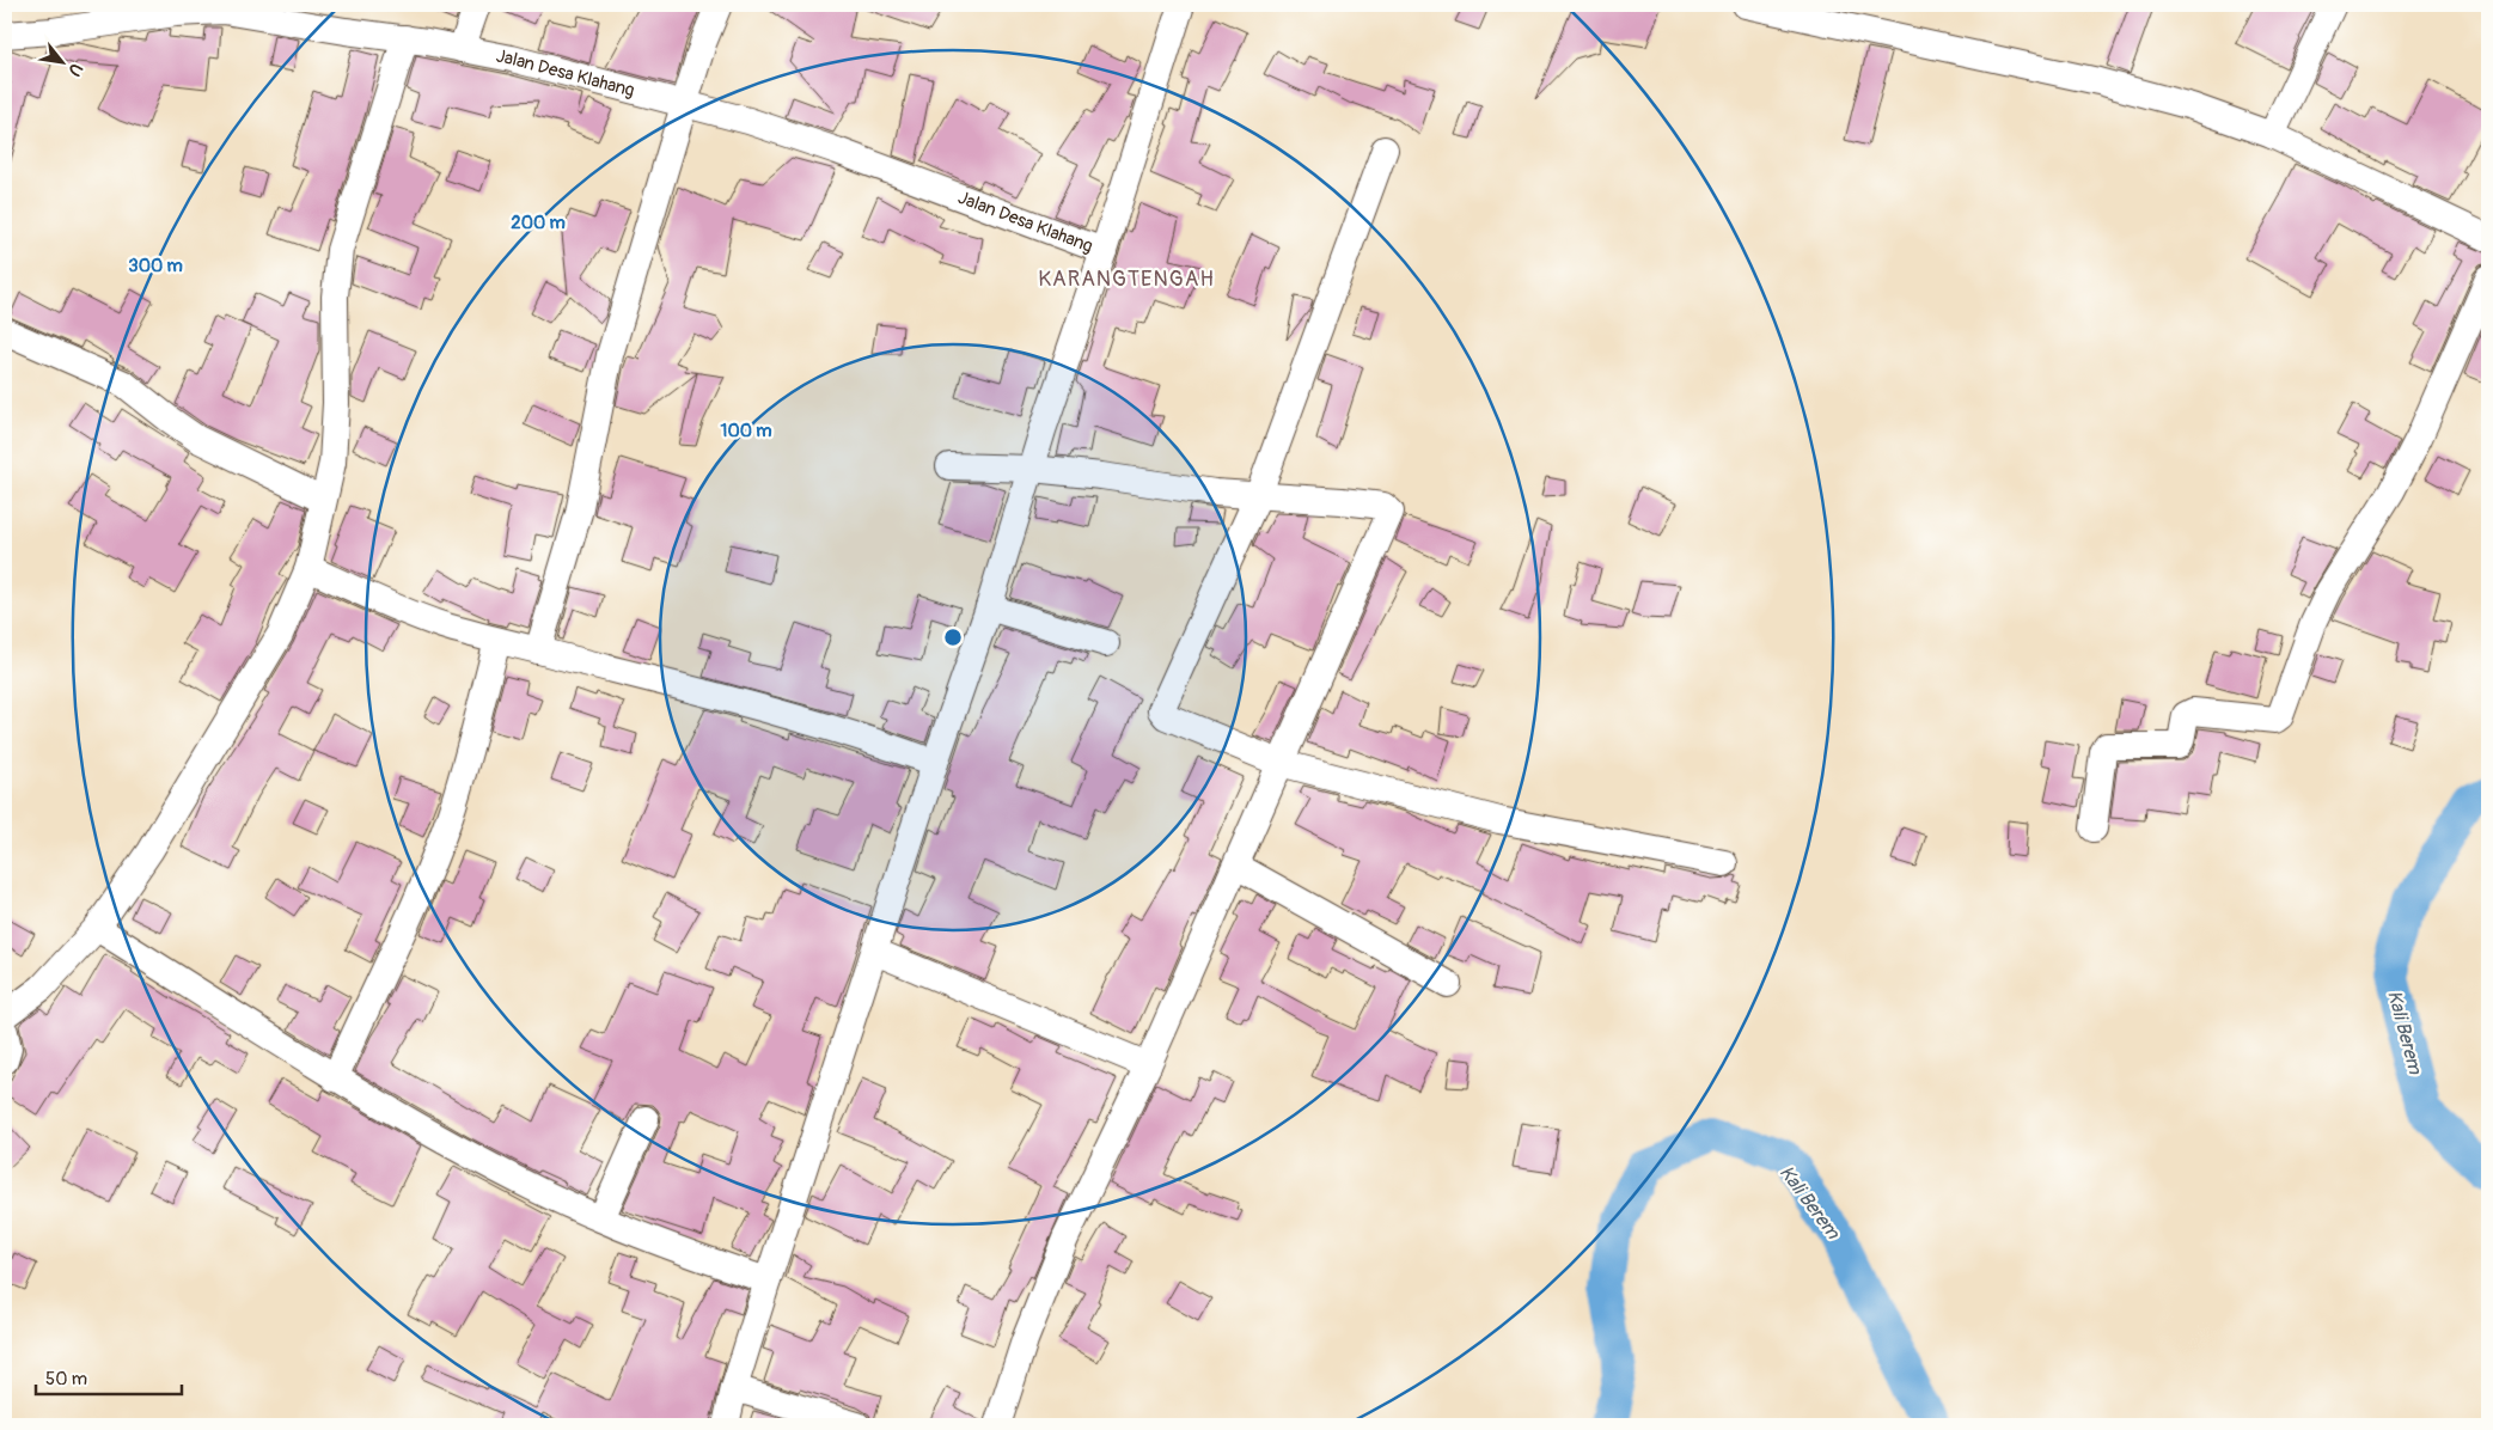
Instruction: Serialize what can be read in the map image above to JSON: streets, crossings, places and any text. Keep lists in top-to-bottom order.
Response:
{
  "streets": {
    "street": ["Jalan Desa Klahang"]
  },
  "districts": ["KARANGTENGAH"],
  "water": ["Kali Berem"],
  "scale_bar": "50 m",
  "north": "bottom right",
  "rings": ["200 m", "300 m", "100 m"]
}
